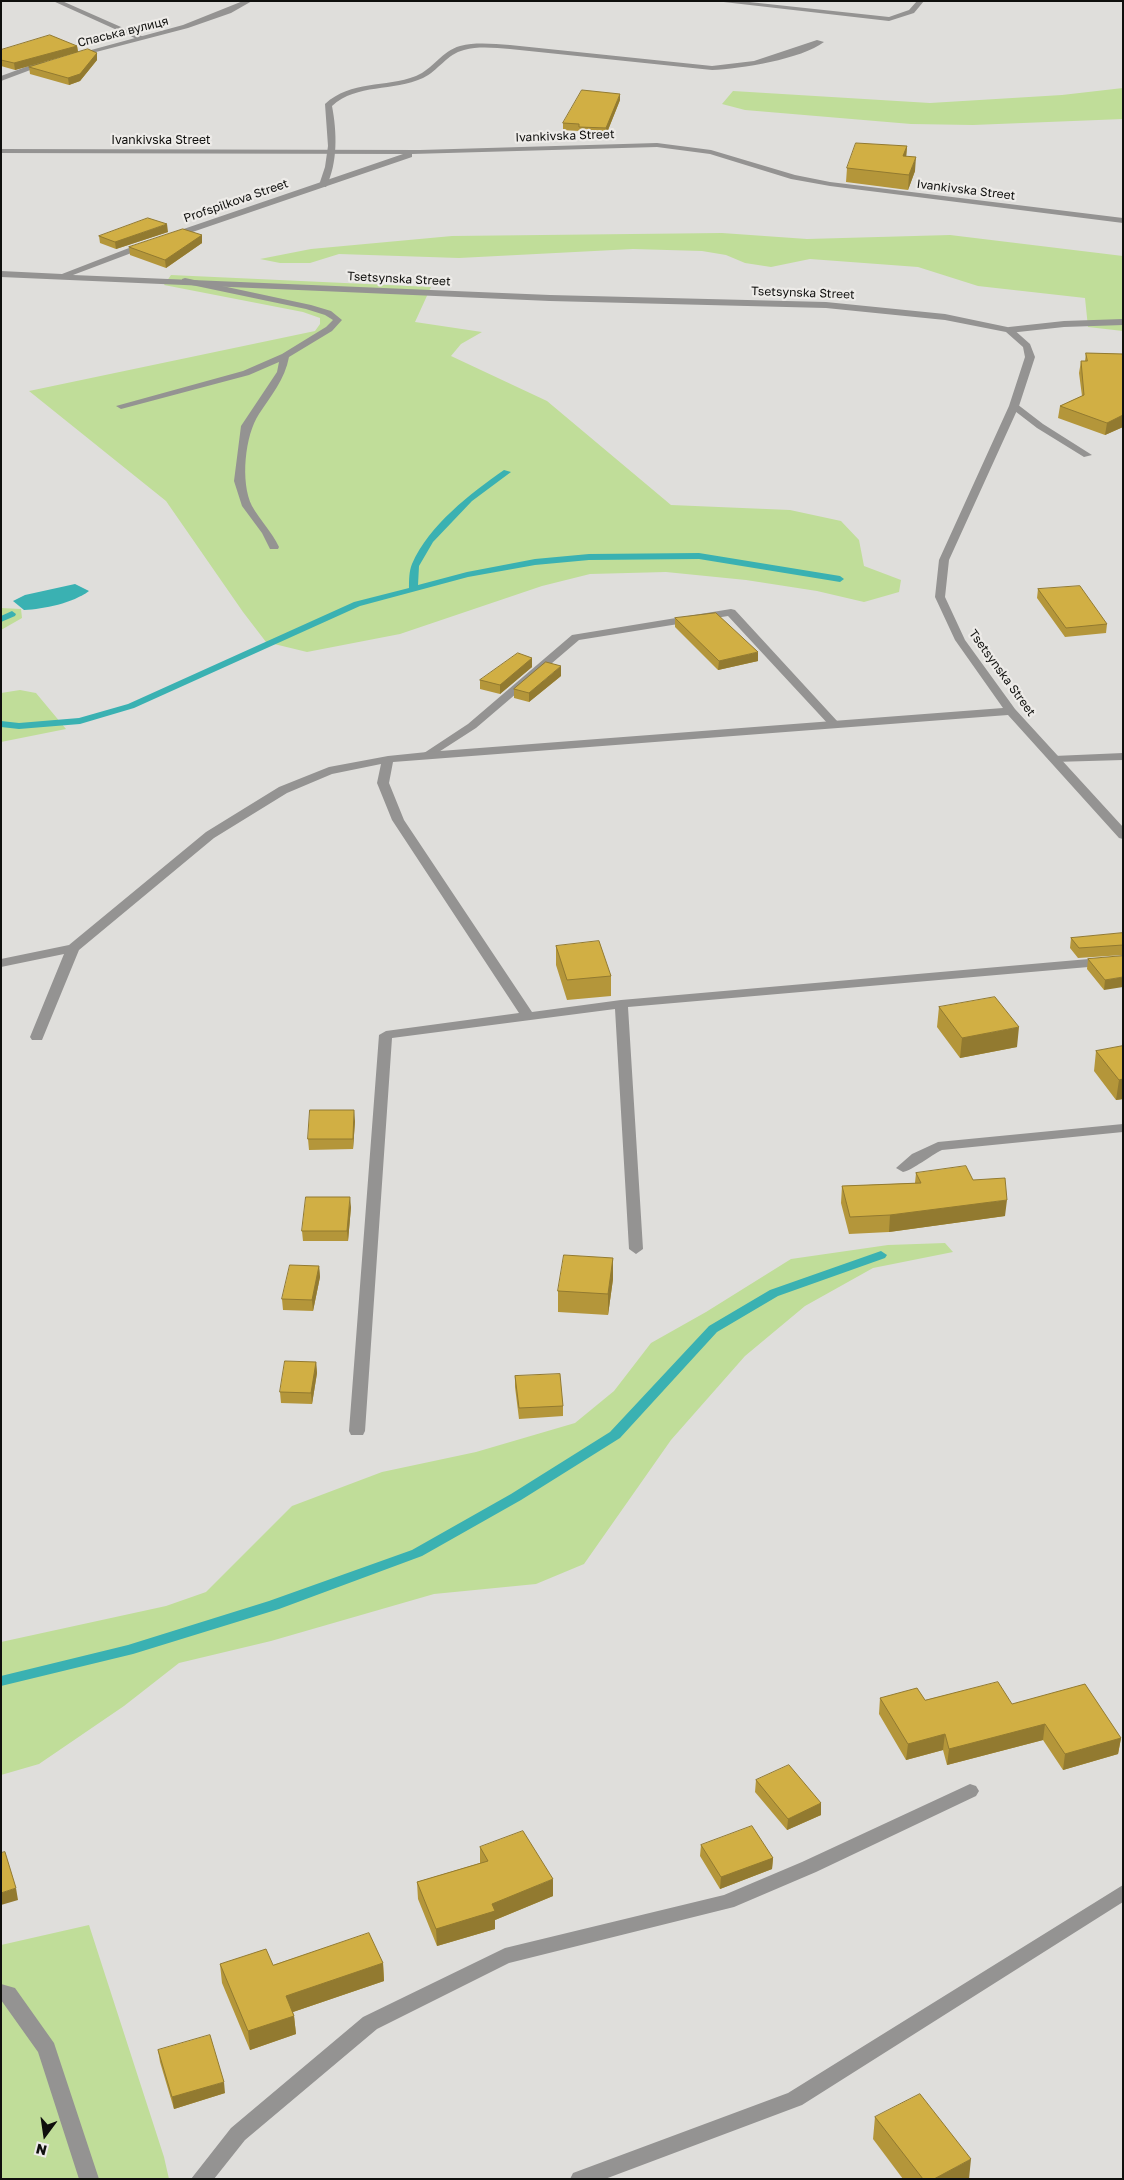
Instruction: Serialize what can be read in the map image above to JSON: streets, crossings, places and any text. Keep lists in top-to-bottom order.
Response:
{
  "streets": {
    "street": [
      "Спаська вулиця",
      "Ivankivska Street",
      "Profspilkova Street",
      "Tsetsynska Street"
    ]
  },
  "crossings": [
    ["Ivankivska Street", "Profspilkova Street"],
    ["Profspilkova Street", "Tsetsynska Street"]
  ],
  "north": "bottom"
}
